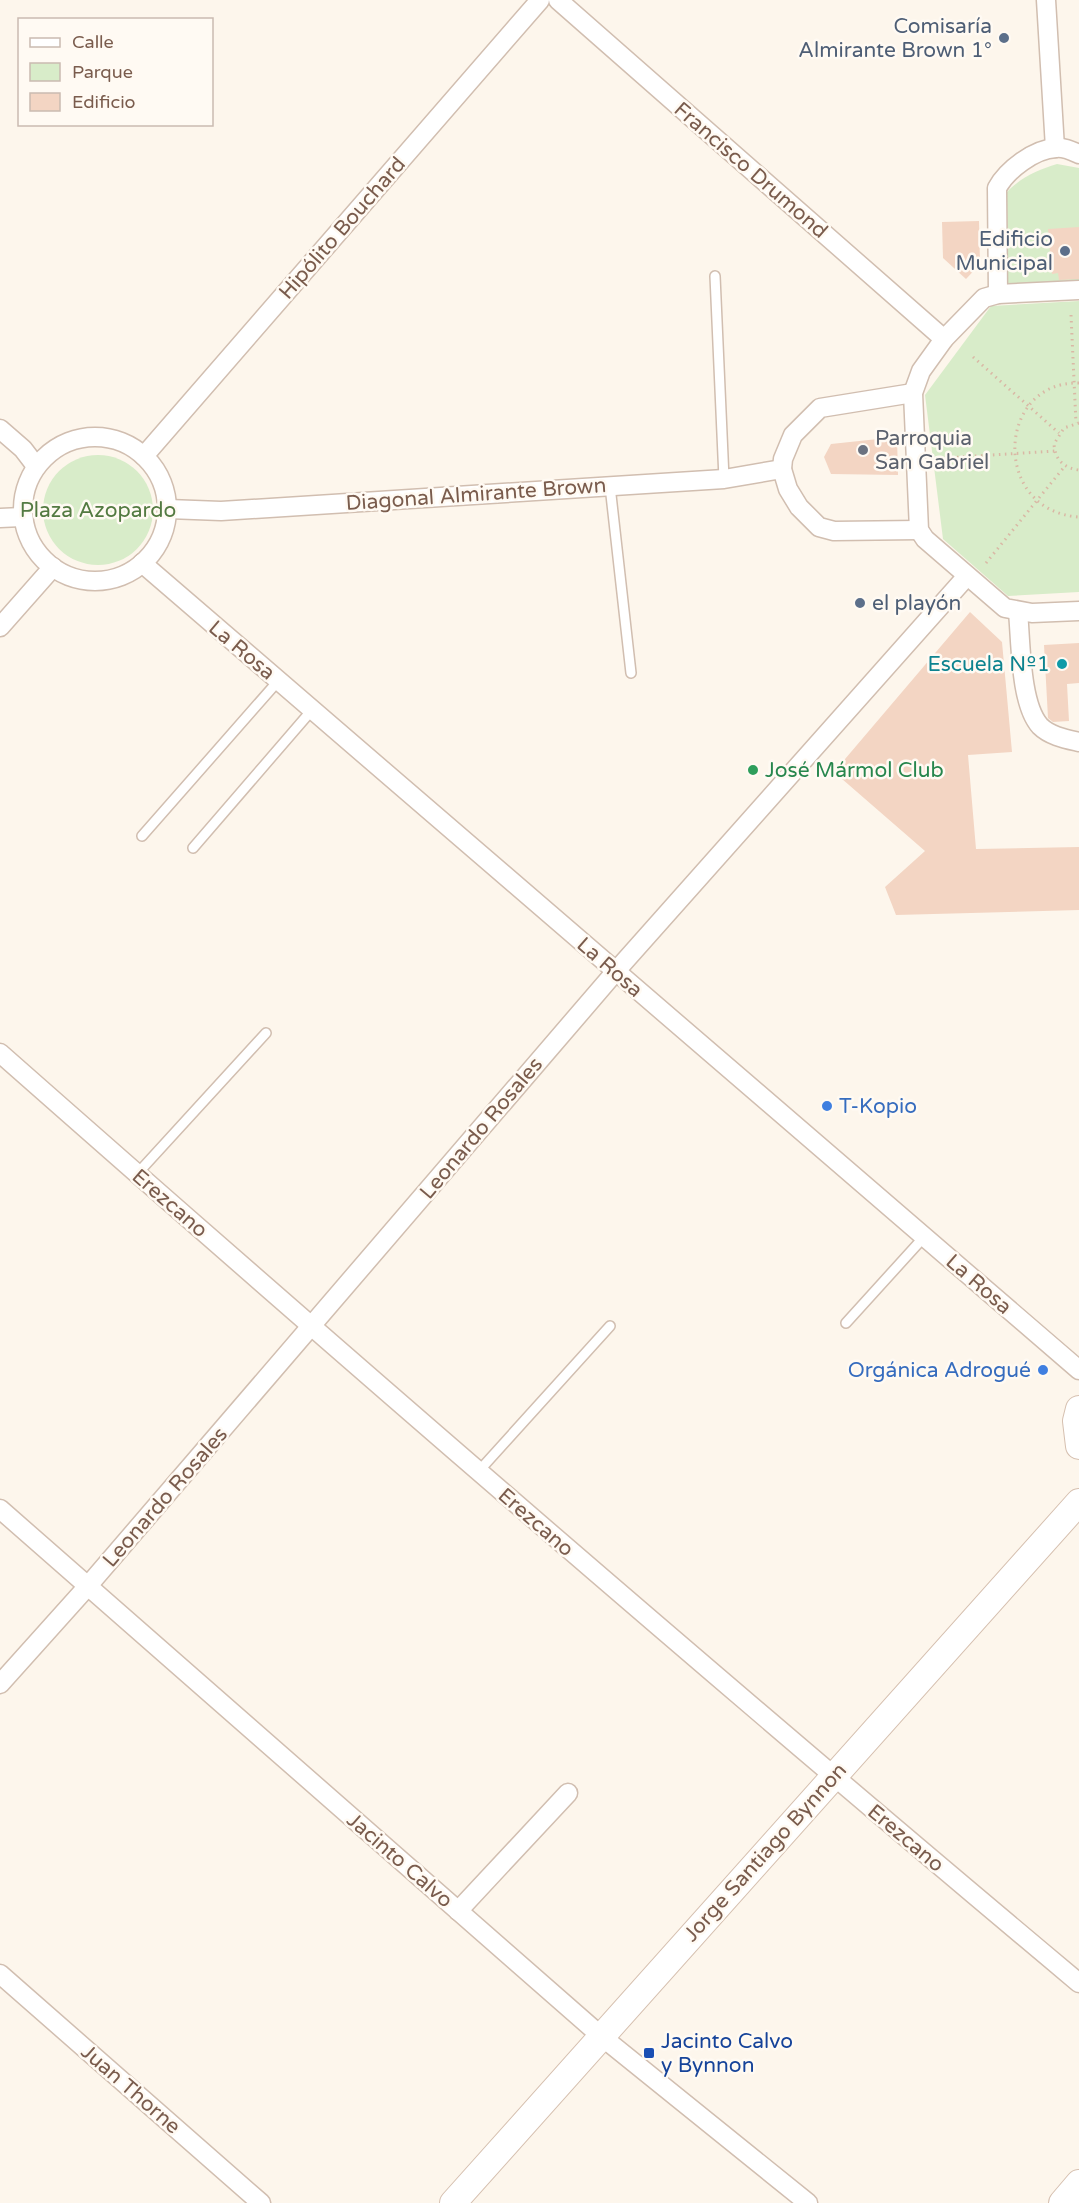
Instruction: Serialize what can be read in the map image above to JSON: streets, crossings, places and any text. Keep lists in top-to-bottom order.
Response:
{
  "streets": {
    "street": [
      "Francisco Drumond",
      "Hipólito Bouchard",
      "Diagonal Almirante Brown",
      "La Rosa",
      "Leonardo Rosales",
      "Erezcano",
      "Jorge Santiago Bynnon",
      "Jacinto Calvo",
      "Juan Thorne"
    ]
  },
  "crossings": [
    ["Hipólito Bouchard", "Diagonal Almirante Brown"],
    ["Hipólito Bouchard", "La Rosa"],
    ["Diagonal Almirante Brown", "La Rosa"],
    ["La Rosa", "Leonardo Rosales"],
    ["Leonardo Rosales", "Erezcano"],
    ["Leonardo Rosales", "Jacinto Calvo"],
    ["Erezcano", "Jorge Santiago Bynnon"],
    ["Jorge Santiago Bynnon", "Jacinto Calvo"]
  ],
  "parks": ["Plaza Azopardo"],
  "places": {
    "other": [
      "Comisaría Almirante Brown 1°",
      "Edificio Municipal",
      "Parroquia San Gabriel",
      "el playón",
      "Escuela Nº1",
      "José Mármol Club",
      "T-Kopio",
      "Orgánica Adrogué"
    ],
    "transit": ["Jacinto Calvo y Bynnon"]
  },
  "legend": ["Calle", "Parque", "Edificio"]
}
